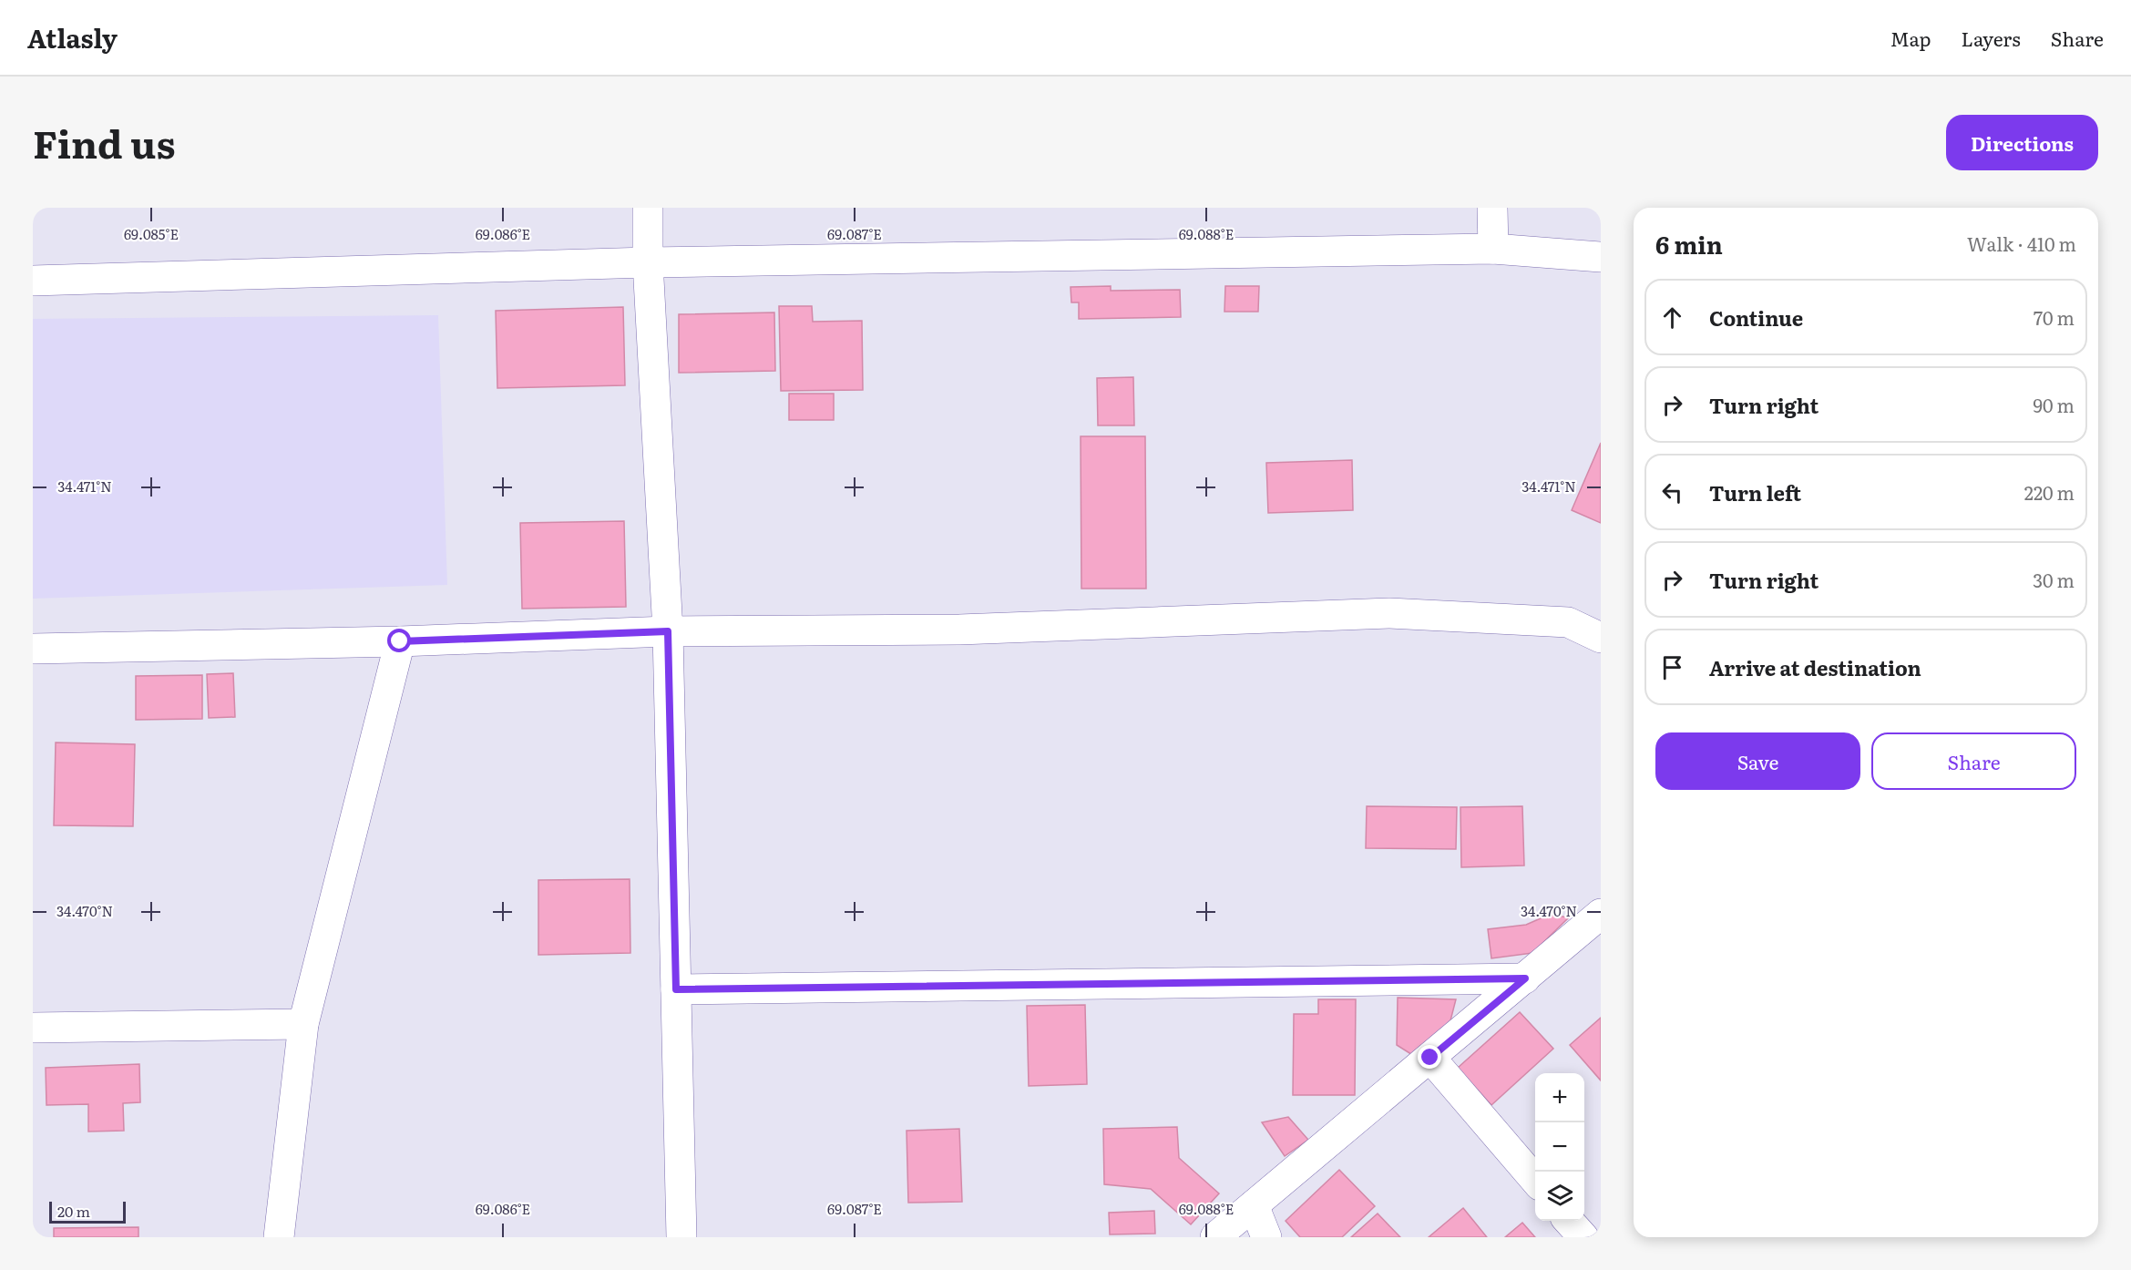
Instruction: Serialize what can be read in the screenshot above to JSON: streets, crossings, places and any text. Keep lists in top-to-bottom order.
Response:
{
  "scale_bar": "20 m",
  "page": {
    "header": "Atlasly",
    "nav": ["Map", "Layers", "Share"],
    "title": "Find us",
    "buttons": [
      "Directions",
      ["Save", "Share"]
    ],
    "heading": ["6 min", "Walk · 410 m"],
    "list": [
      ["Continue", "70 m"],
      ["Turn right", "90 m"],
      ["Turn left", "220 m"],
      ["Turn right", "30 m"],
      "Arrive at destination"
    ],
    "map_buttons": ["+", "−"],
    "scale": "20 m"
  },
  "coordinates": [
    "69.085°E",
    "69.086°E",
    "69.087°E",
    "69.088°E",
    "34.471°N",
    "34.470°N"
  ]
}
